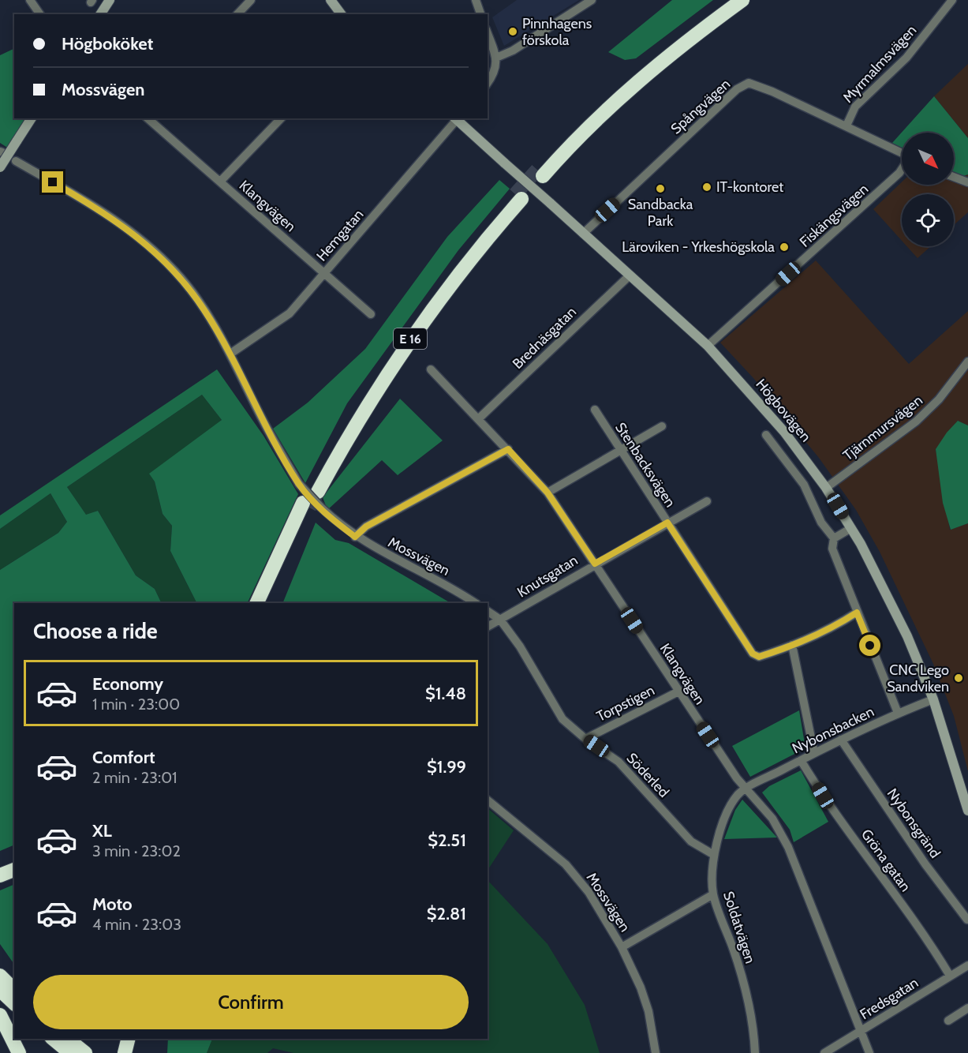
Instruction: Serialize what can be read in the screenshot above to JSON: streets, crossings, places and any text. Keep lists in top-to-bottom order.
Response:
{
  "streets": {
    "highway": ["E 16"],
    "main road": ["Högbovägen"],
    "street": [
      "Myrmalmsvägen",
      "Spångvägen",
      "Klangvägen",
      "Fiskängsvägen",
      "Hemgatan",
      "Brednäsgatan",
      "Tjärnmursvägen",
      "Stenbacksvägen",
      "Mossvägen",
      "Knutsgatan",
      "Torpstigen",
      "Nybonsbacken",
      "Söderled",
      "Nybonsgränd",
      "Gröna gatan",
      "Soldatvägen",
      "Fredsgatan"
    ]
  },
  "crossings": [
    ["Myrmalmsvägen", "Spångvägen"],
    ["Spångvägen", "Högbovägen"],
    ["Klangvägen", "Hemgatan"],
    ["Klangvägen", "Brednäsgatan"],
    ["Klangvägen", "Knutsgatan"],
    ["Klangvägen", "Torpstigen"],
    ["Klangvägen", "Nybonsbacken"],
    ["Klangvägen", "Soldatvägen"],
    ["Klangvägen", "Fredsgatan"],
    ["Fiskängsvägen", "Högbovägen"],
    ["Hemgatan", "Högbovägen"],
    ["Hemgatan", "Mossvägen"],
    ["Brednäsgatan", "Högbovägen"],
    ["E 16", "Mossvägen"],
    ["Högbovägen", "Tjärnmursvägen"],
    ["Högbovägen", "Nybonsbacken"],
    ["Stenbacksvägen", "Knutsgatan"],
    ["Mossvägen", "Soldatvägen"],
    ["Knutsgatan", "Söderled"],
    ["Torpstigen", "Söderled"],
    ["Nybonsbacken", "Nybonsgränd"],
    ["Nybonsbacken", "Gröna gatan"],
    ["Nybonsbacken", "Soldatvägen"],
    ["Söderled", "Soldatvägen"],
    ["Gröna gatan", "Fredsgatan"]
  ],
  "places": [
    "Pinnhagens förskola",
    "IT-kontoret",
    "Sandbacka Park",
    "Läroviken - Yrkeshögskola",
    "CNC Lego Sandviken"
  ],
  "north": "bottom right",
  "page": {
    "banner": ["Högboköket", "Mossvägen"],
    "heading": "Choose a ride",
    "list": [
      {
        "name": "Economy",
        "note": "1 min · 23:00",
        "value": "$1.48"
      },
      {
        "name": "Comfort",
        "note": "2 min · 23:01",
        "value": "$1.99"
      },
      {
        "name": "XL",
        "note": "3 min · 23:02",
        "value": "$2.51"
      },
      {
        "name": "Moto",
        "note": "4 min · 23:03",
        "value": "$2.81"
      }
    ],
    "buttons": "Confirm"
  }
}
